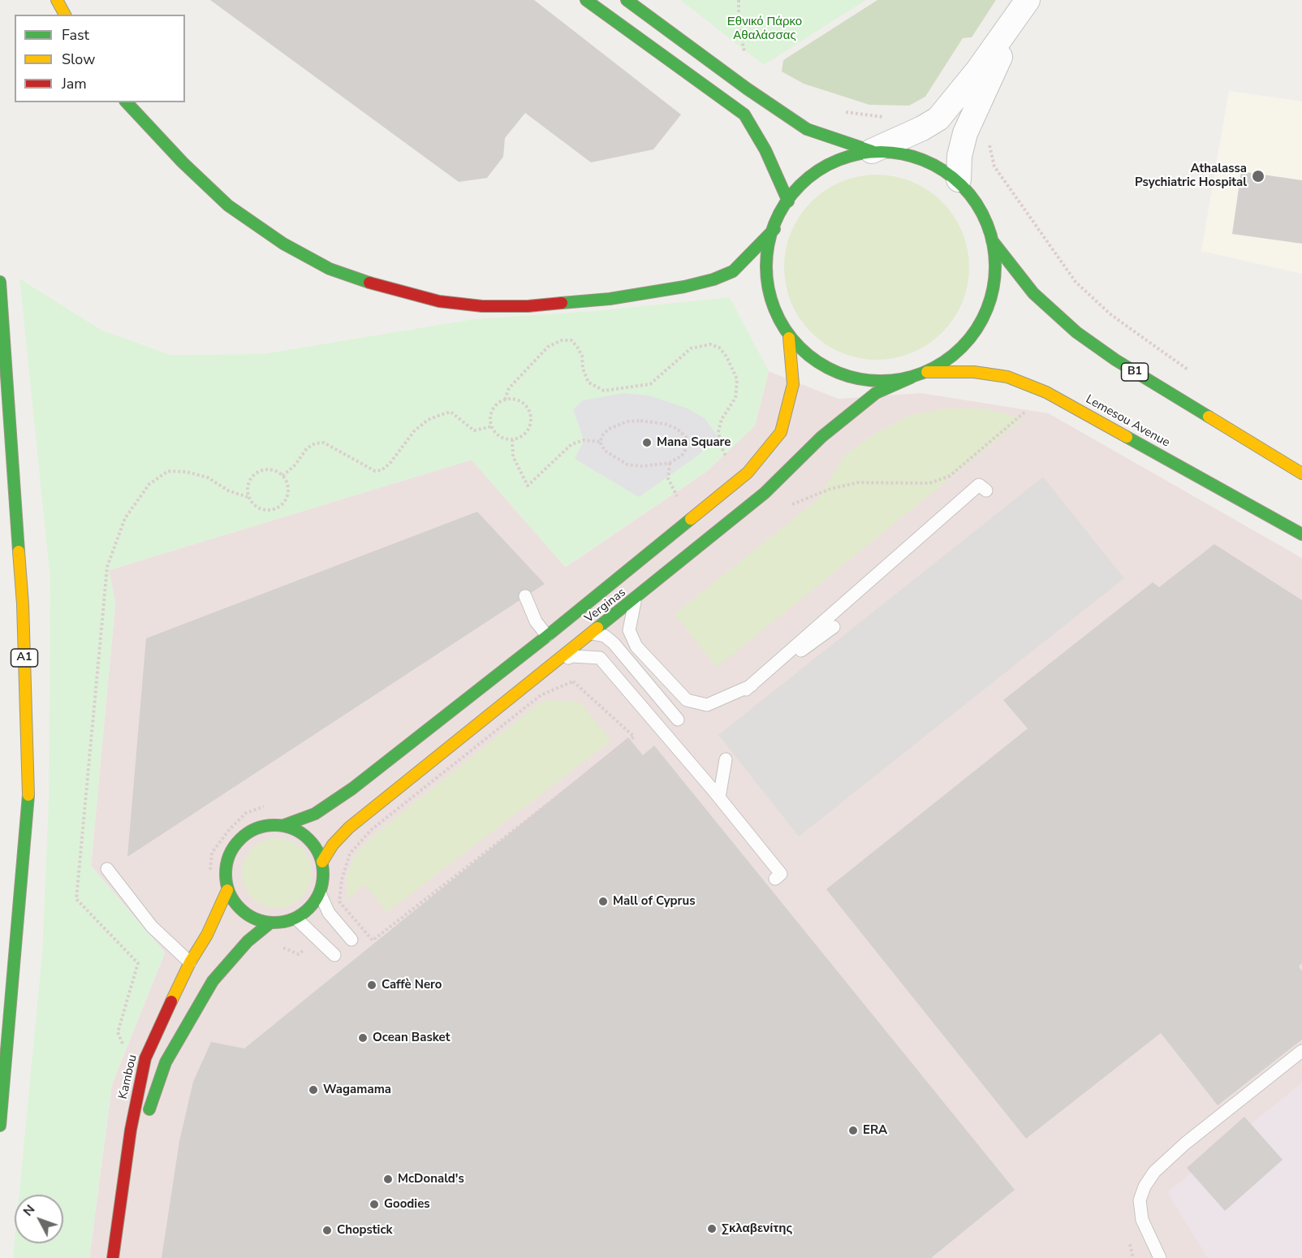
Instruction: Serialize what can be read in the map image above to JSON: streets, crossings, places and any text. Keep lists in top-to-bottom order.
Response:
{
  "streets": {
    "main road": [
      "B1",
      "Lemesou Avenue",
      "Verginas",
      "A1",
      "Kambou"
    ]
  },
  "crossings": [
    ["B1", "Lemesou Avenue"],
    ["B1", "Verginas"],
    ["Verginas", "Kambou"]
  ],
  "parks": ["Εθνικό Πάρκο Αθαλάσσας"],
  "places": [
    "Athalassa Psychiatric Hospital",
    "Mana Square",
    "Mall of Cyprus",
    "Caffè Nero",
    "Ocean Basket",
    "Wagamama",
    "ERA",
    "McDonald's",
    "Goodies",
    "Σκλαβενίτης",
    "Chopstick"
  ],
  "legend": ["Fast", "Slow", "Jam"],
  "north": "top left"
}
